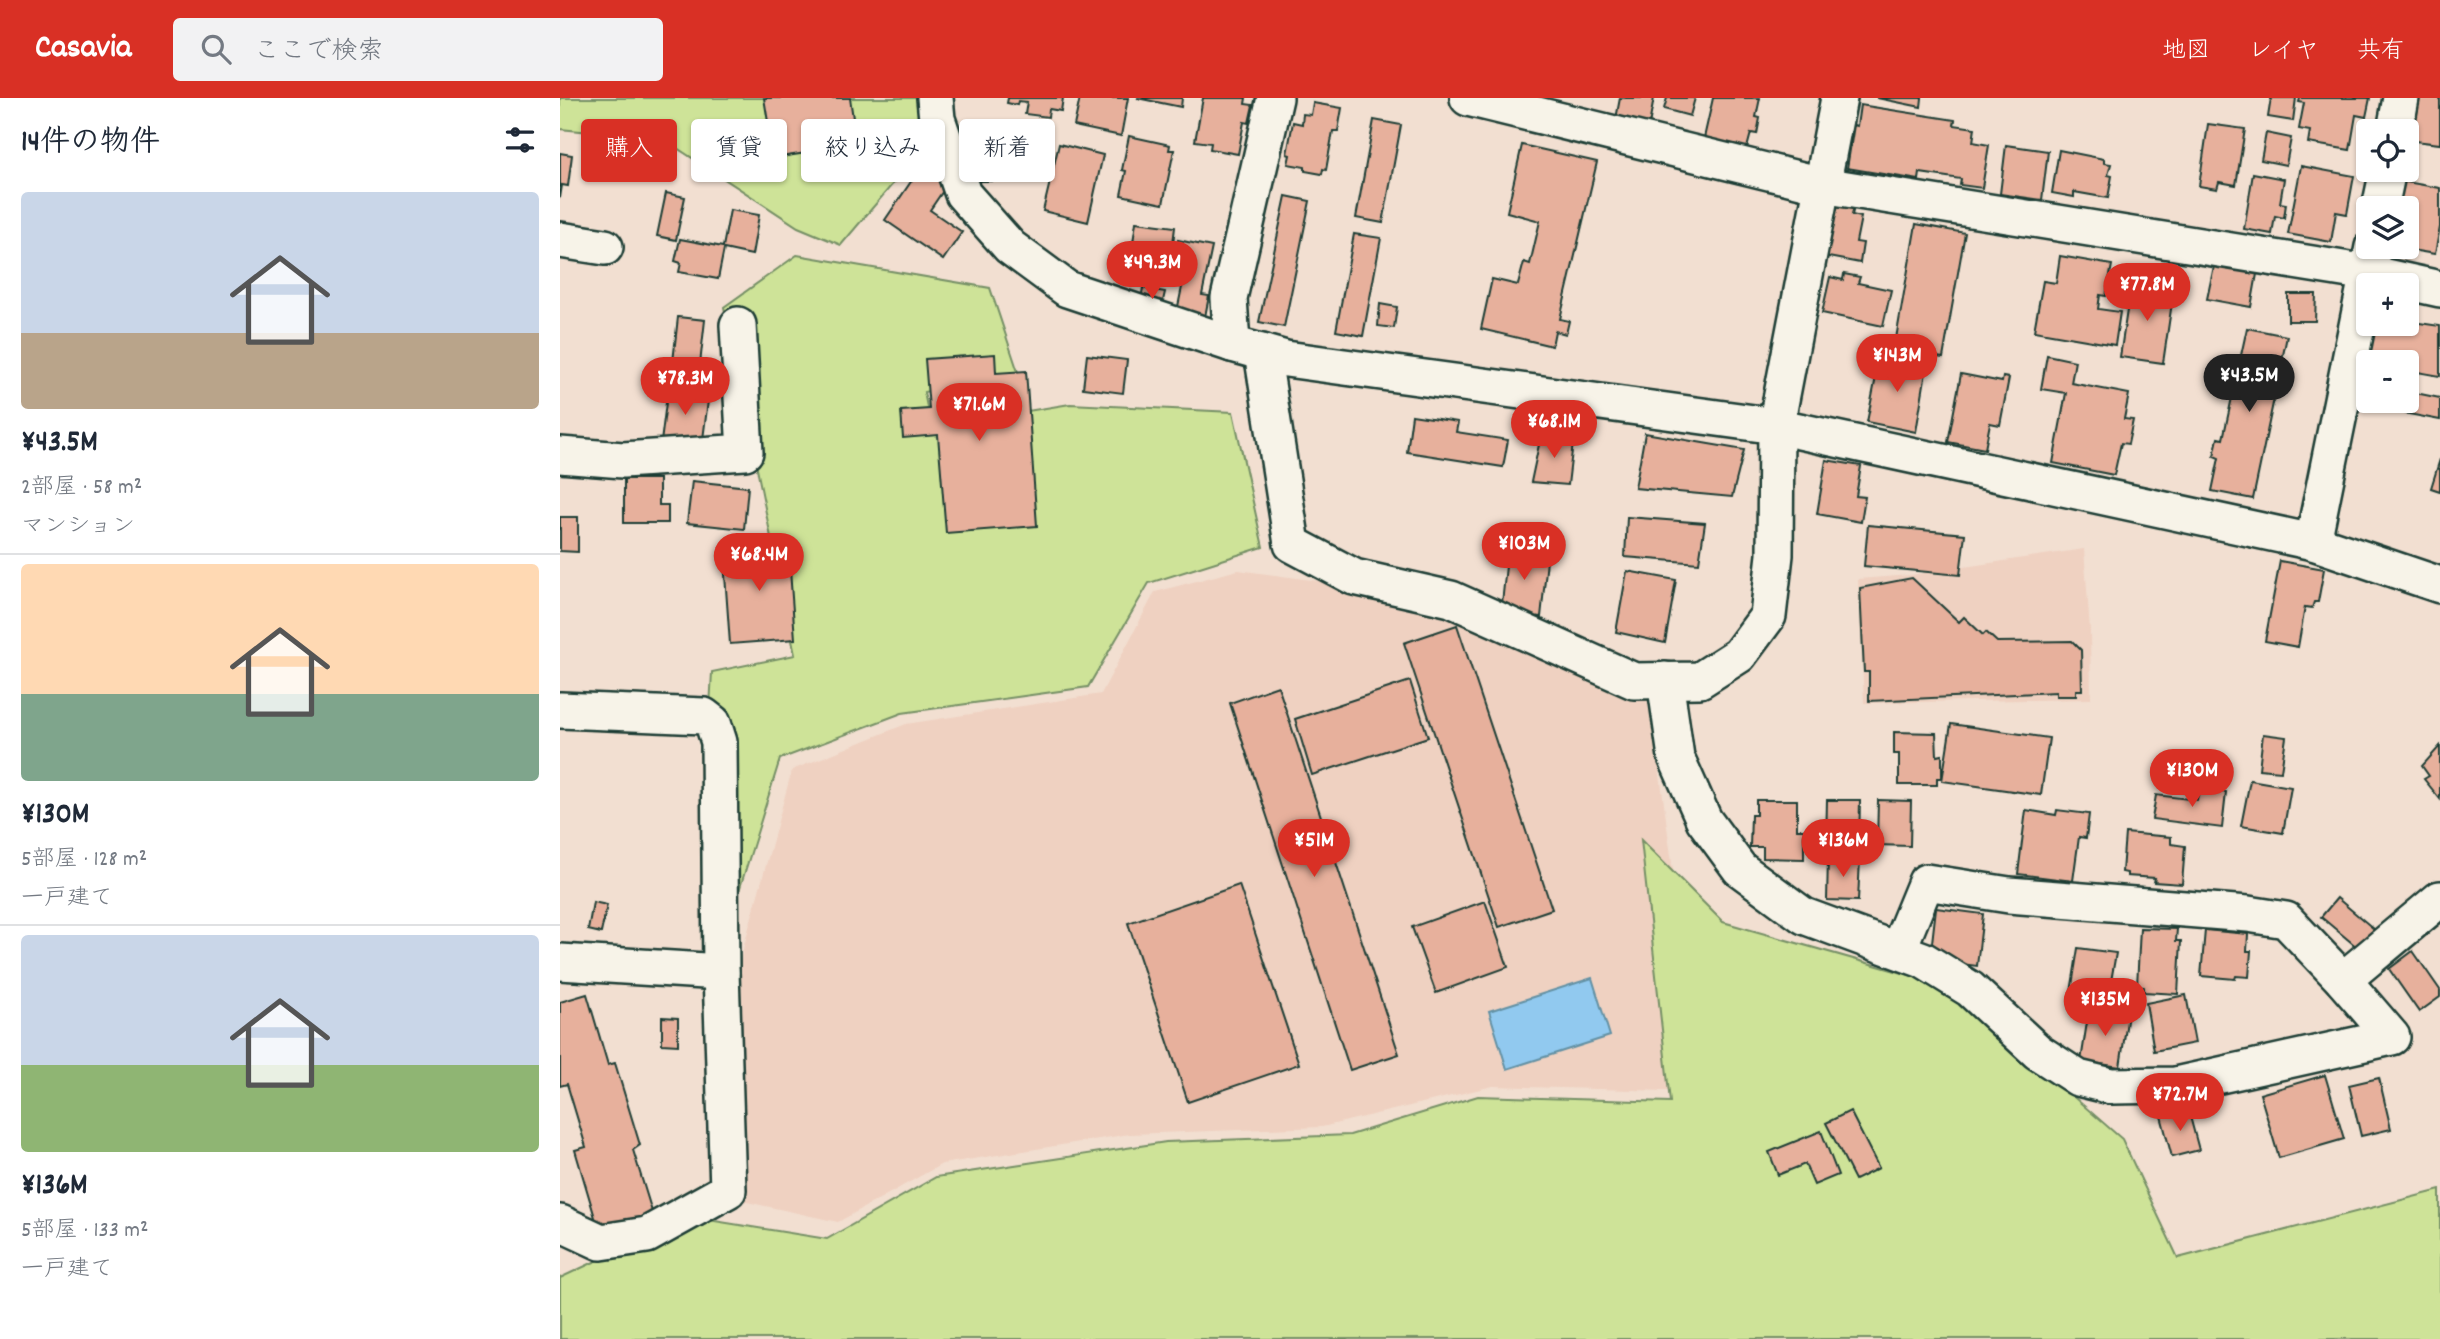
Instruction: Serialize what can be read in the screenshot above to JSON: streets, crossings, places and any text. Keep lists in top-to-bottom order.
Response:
{
  "page": {
    "header": "Casavia",
    "search": "ここで検索",
    "nav": ["地図", "レイヤ", "共有"],
    "heading": "14件の物件",
    "map_buttons": ["+", "−"],
    "chip": [
      "購入",
      "賃貸",
      "絞り込み",
      "新着"
    ],
    "list": [
      {
        "name": "¥43.5M",
        "note": "2部屋 · 58 m² · マンション"
      },
      {
        "name": "¥130M",
        "note": "5部屋 · 128 m² · 一戸建て"
      },
      {
        "name": "¥136M",
        "note": "5部屋 · 133 m² · 一戸建て"
      }
    ],
    "price": [
      "¥49.3M",
      "¥77.8M",
      "¥143M",
      "¥43.5M",
      "¥78.3M",
      "¥71.6M",
      "¥68.1M",
      "¥103M",
      "¥68.4M",
      "¥130M",
      "¥51M",
      "¥136M",
      "¥135M",
      "¥72.7M"
    ]
  }
}
